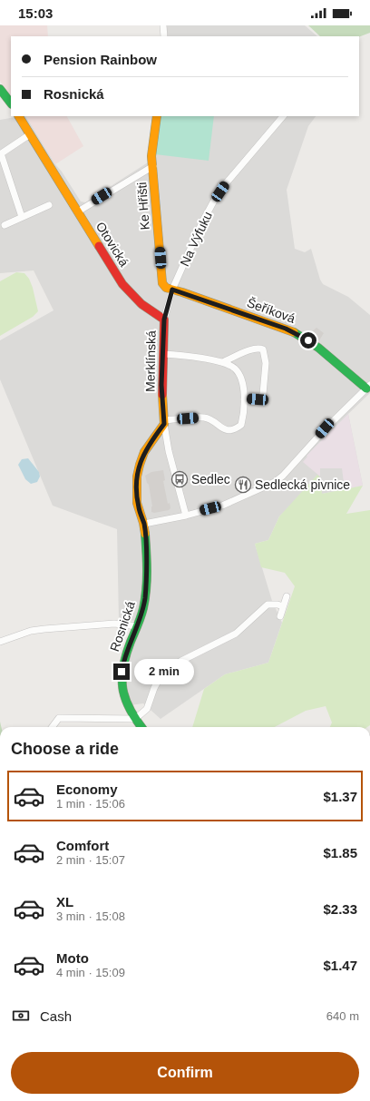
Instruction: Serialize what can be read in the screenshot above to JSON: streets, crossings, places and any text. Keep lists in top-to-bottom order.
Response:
{
  "streets": {
    "street": [
      "Ke Hřišti",
      "Na Výfuku",
      "Otovická",
      "Šeříková",
      "Merklínská",
      "Rosnická"
    ]
  },
  "crossings": [
    ["Ke Hřišti", "Na Výfuku"],
    ["Ke Hřišti", "Šeříková"],
    ["Na Výfuku", "Otovická"],
    ["Na Výfuku", "Šeříková"],
    ["Na Výfuku", "Merklínská"],
    ["Otovická", "Merklínská"]
  ],
  "places": {
    "bus stop": ["Sedlec"],
    "restaurant": ["Sedlecká pivnice"]
  },
  "page": {
    "status": "15:03",
    "banner": ["Pension Rainbow", "Rosnická"],
    "bubble": "2 min",
    "heading": "Choose a ride",
    "list": [
      {
        "name": "Economy",
        "note": "1 min · 15:06",
        "value": "$1.37"
      },
      {
        "name": "Comfort",
        "note": "2 min · 15:07",
        "value": "$1.85"
      },
      {
        "name": "XL",
        "note": "3 min · 15:08",
        "value": "$2.33"
      },
      {
        "name": "Moto",
        "note": "4 min · 15:09",
        "value": "$1.47"
      }
    ],
    "pay": ["Cash", "640 m"],
    "buttons": "Confirm"
  }
}
